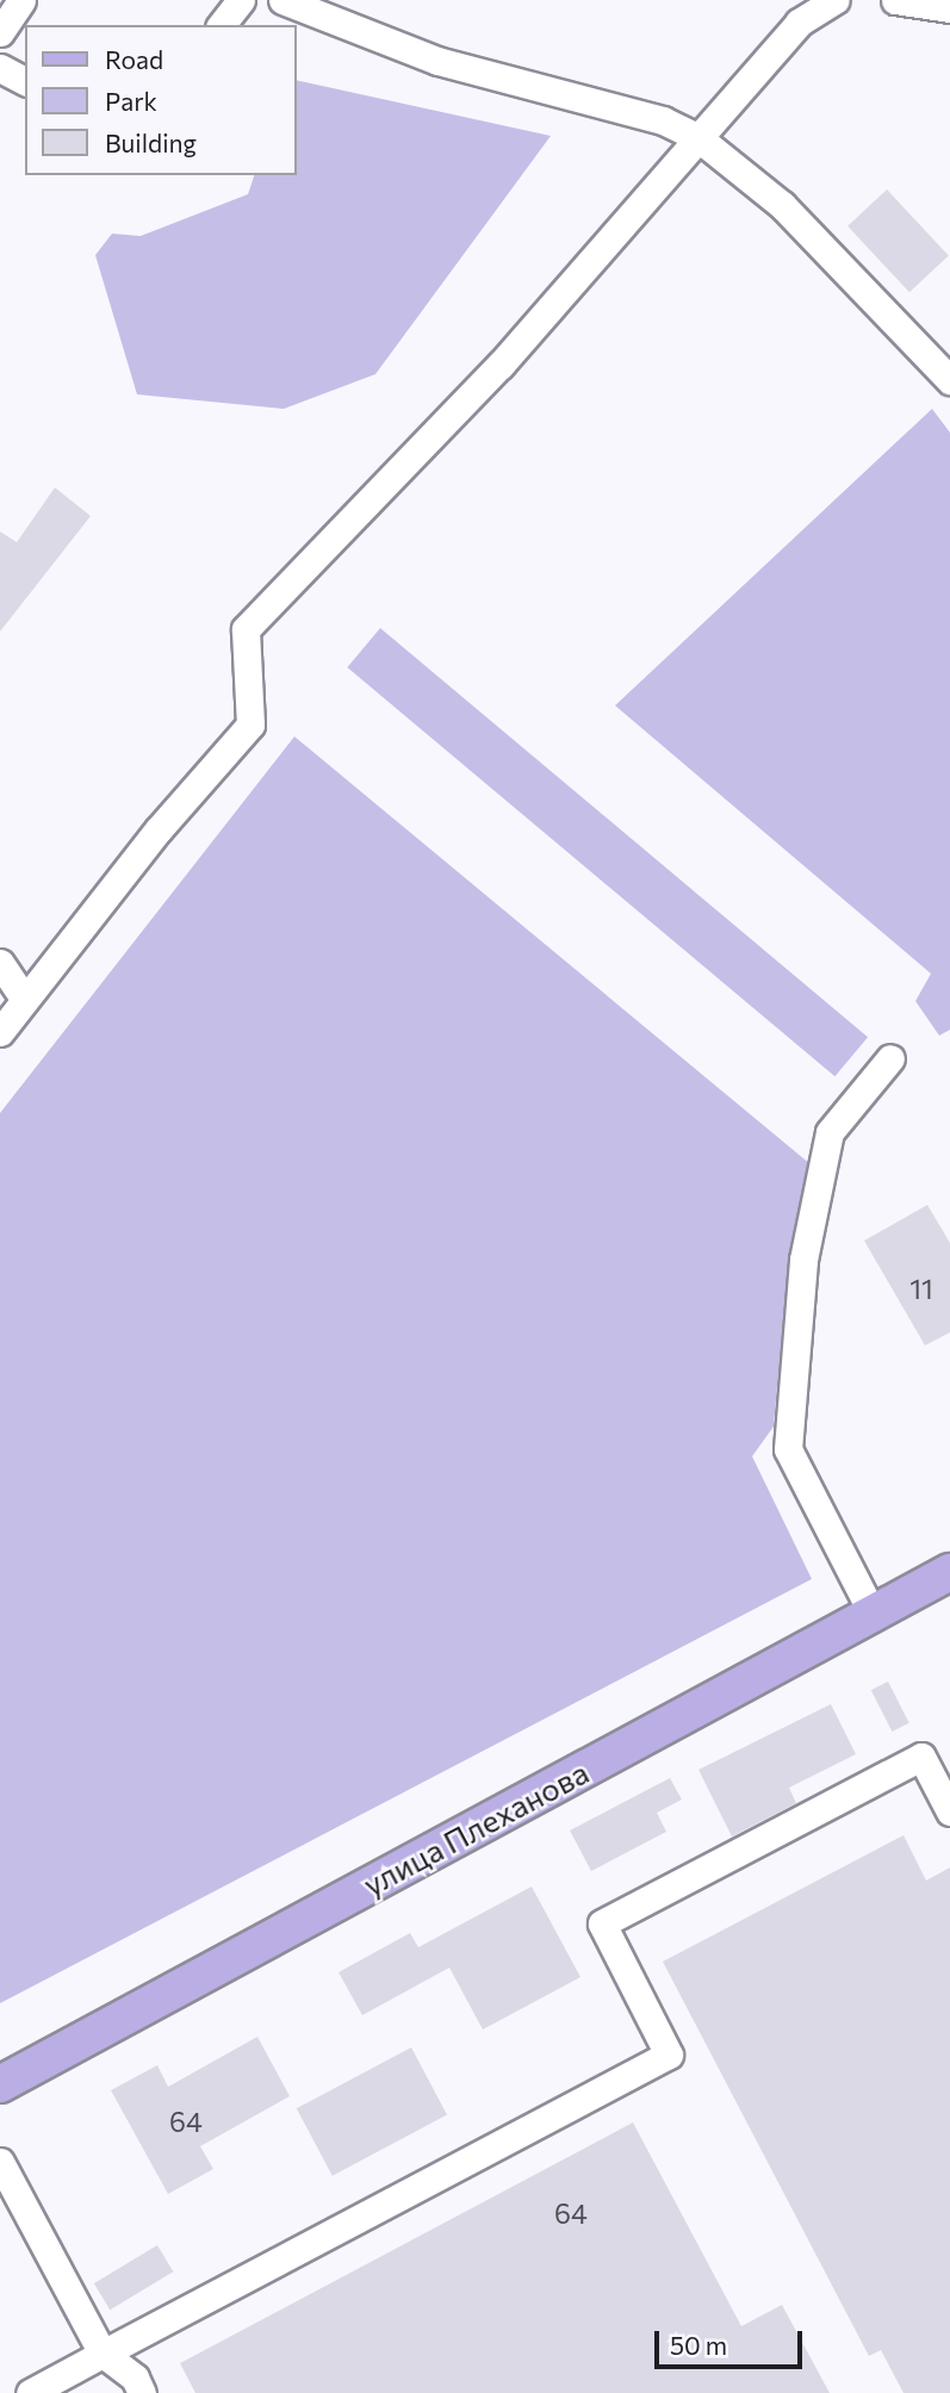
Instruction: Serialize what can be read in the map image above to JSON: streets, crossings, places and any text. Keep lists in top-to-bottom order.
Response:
{
  "streets": {
    "main road": ["улица Плеханова"]
  },
  "house_numbers": ["11", "64", "64"],
  "legend": ["Road", "Park", "Building"],
  "scale_bar": "50 m"
}
